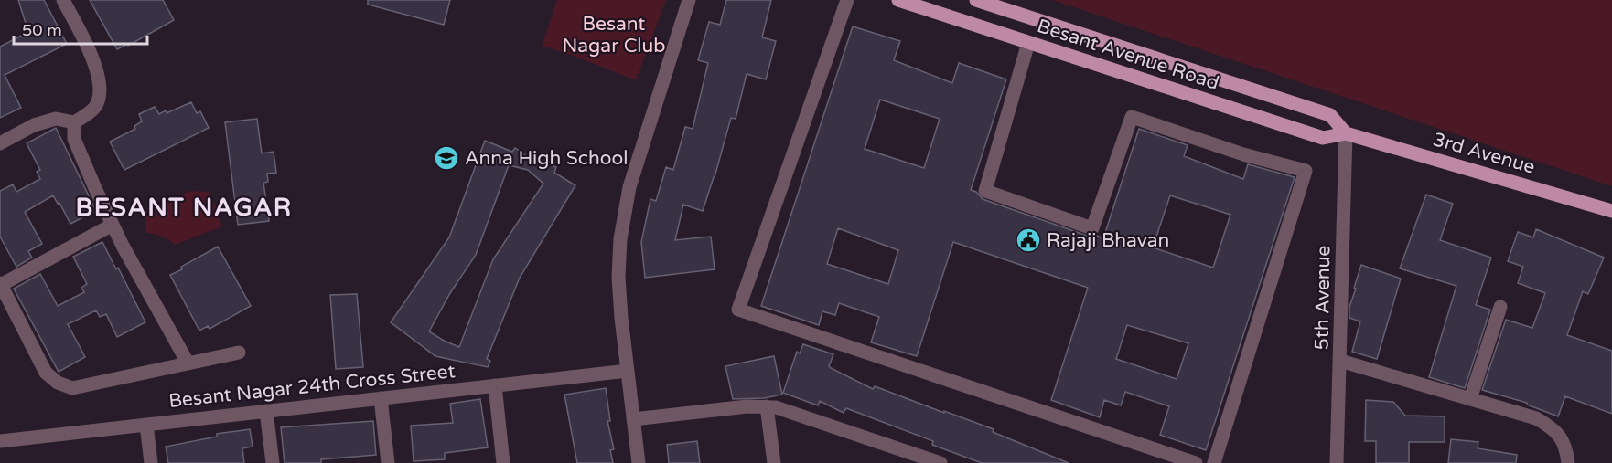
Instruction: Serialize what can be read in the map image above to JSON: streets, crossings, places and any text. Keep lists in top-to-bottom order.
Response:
{
  "streets": {
    "main road": ["Besant Avenue Road", "3rd Avenue"],
    "street": ["5th Avenue", "Besant Nagar 24th Cross Street"]
  },
  "crossings": [
    ["Besant Avenue Road", "3rd Avenue"],
    ["Besant Avenue Road", "5th Avenue"],
    ["3rd Avenue", "5th Avenue"]
  ],
  "districts": ["BESANT NAGAR"],
  "parks": ["Besant Nagar Club"],
  "places": {
    "school or university": ["Anna High School"],
    "public building": ["Rajaji Bhavan"]
  },
  "scale_bar": "50 m"
}
